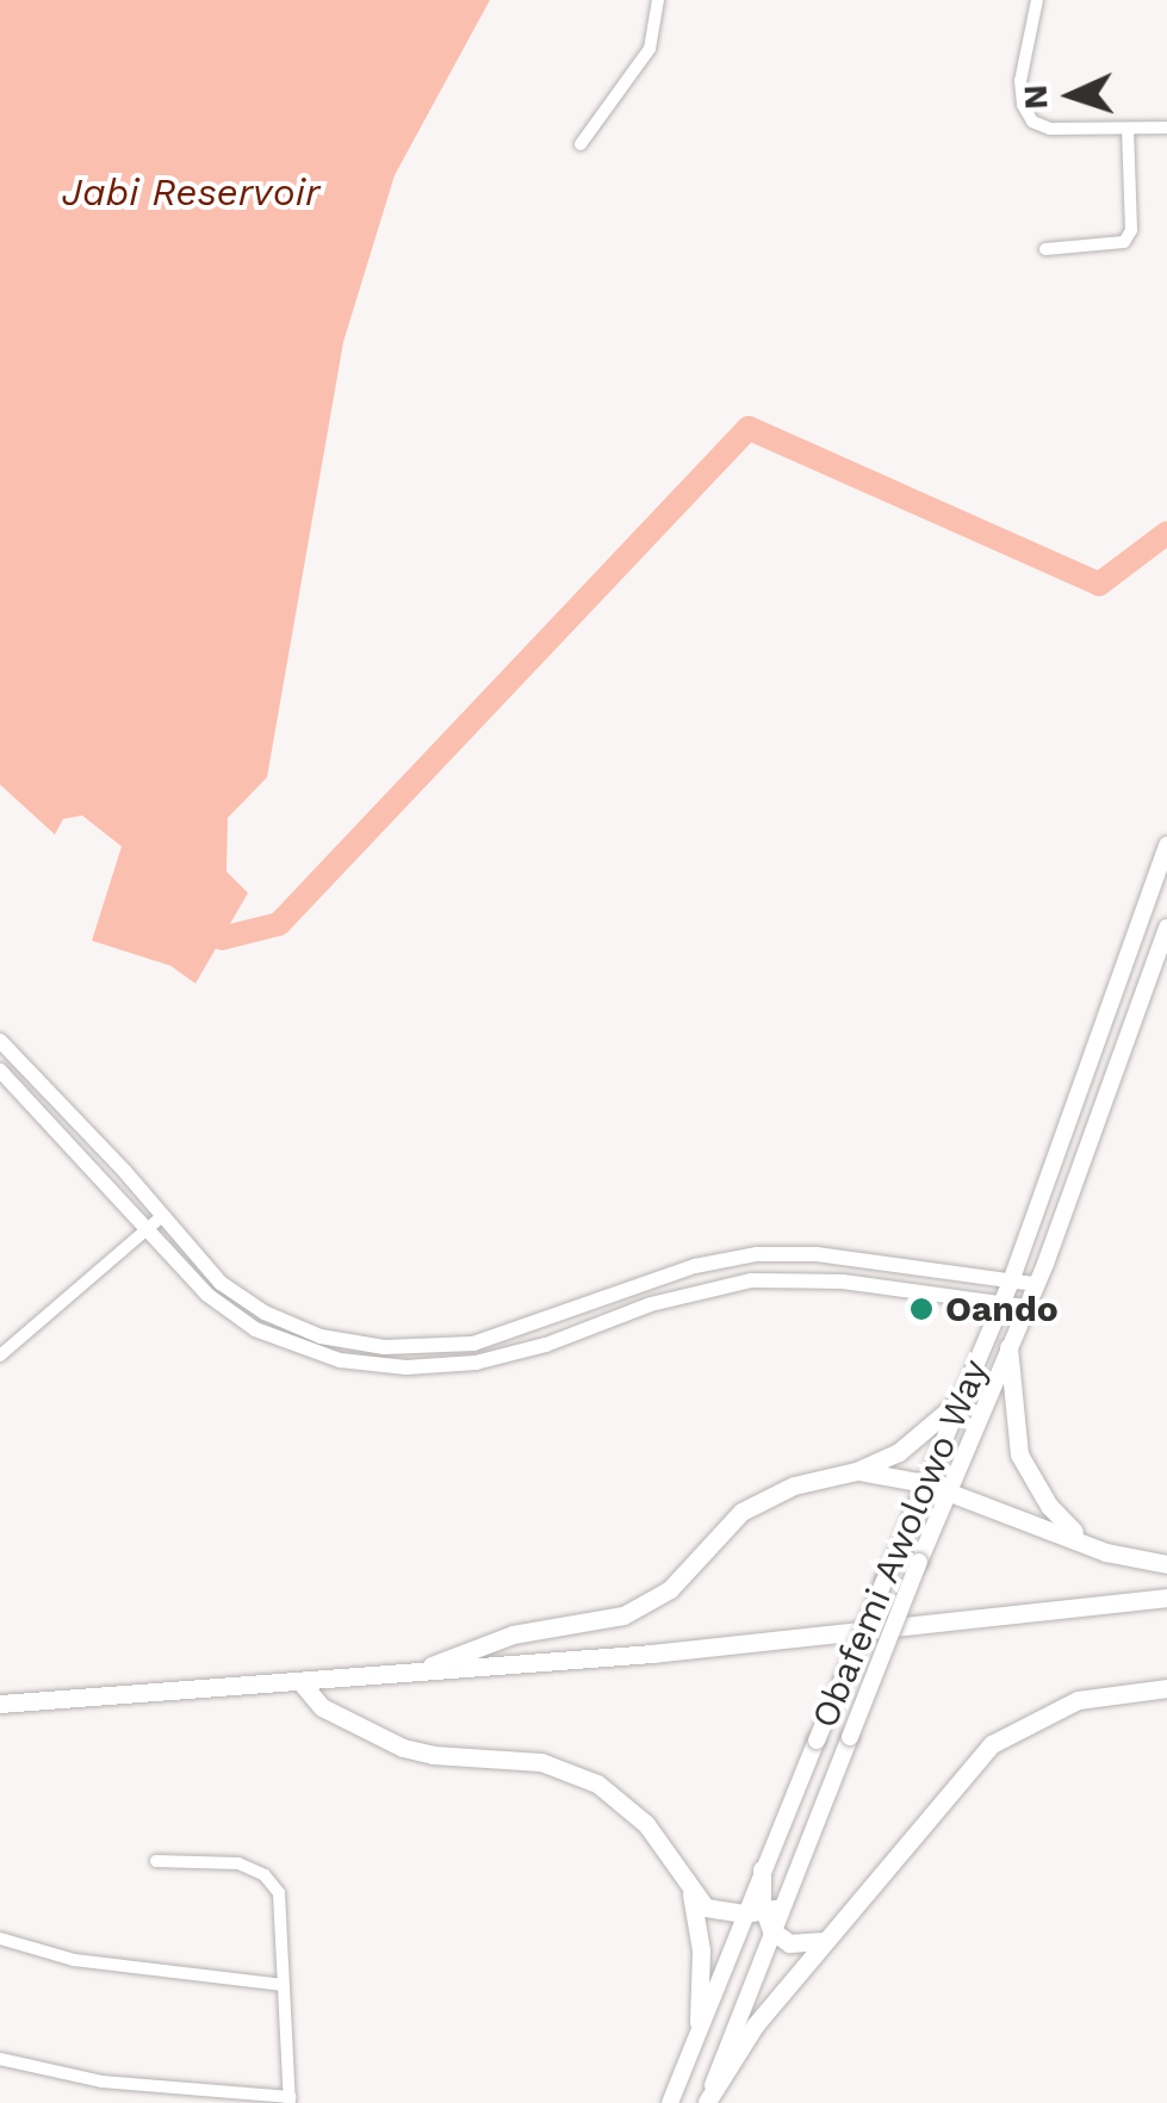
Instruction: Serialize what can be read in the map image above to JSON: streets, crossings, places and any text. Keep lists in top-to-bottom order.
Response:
{
  "streets": {
    "main road": ["Obafemi Awolowo Way"]
  },
  "water": ["Jabi Reservoir"],
  "places": ["Oando"],
  "north": "left"
}
